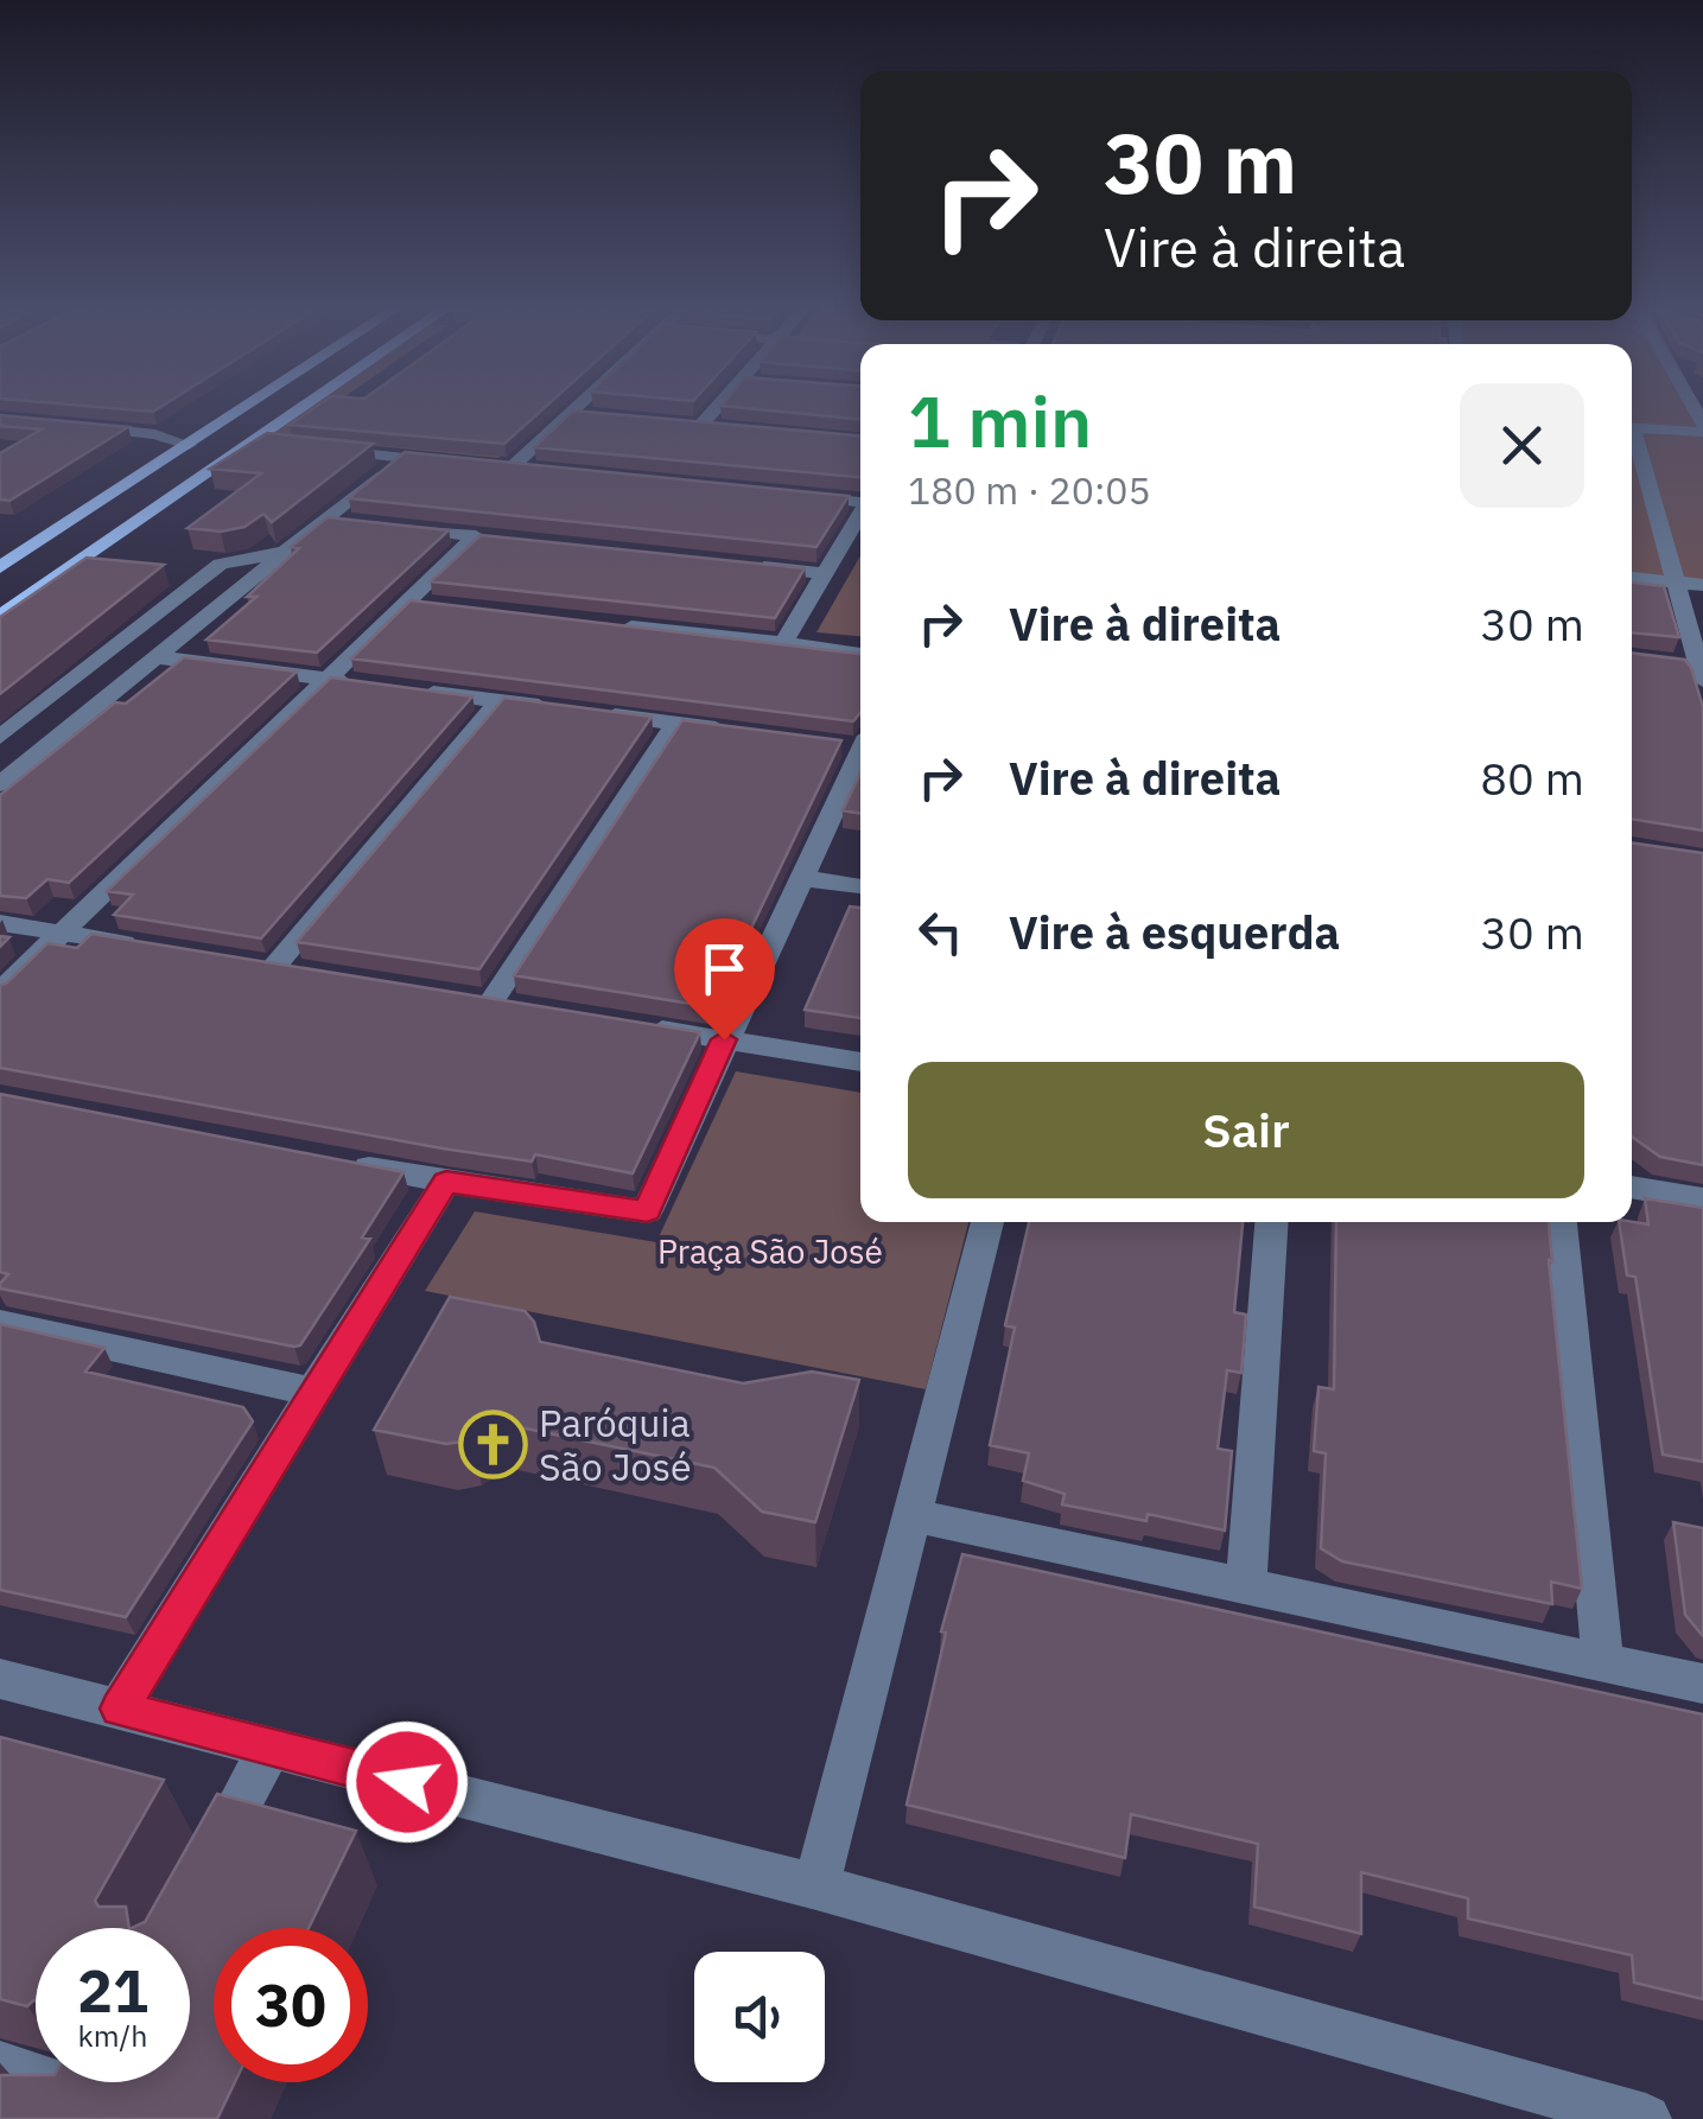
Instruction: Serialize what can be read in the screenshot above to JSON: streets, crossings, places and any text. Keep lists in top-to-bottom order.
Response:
{
  "parks": ["Praça São José"],
  "places": {
    "church": ["Paróquia São José"]
  },
  "page": {
    "turn": ["30 m", "Vire à direita"],
    "heading": ["1 min", "180 m · 20:05"],
    "list": [
      {
        "name": "Vire à direita",
        "value": "30 m"
      },
      {
        "name": "Vire à direita",
        "value": "80 m"
      },
      {
        "name": "Vire à esquerda",
        "value": "30 m"
      }
    ],
    "buttons": "Sair",
    "speed": "21 km/h",
    "limit": "30"
  }
}
